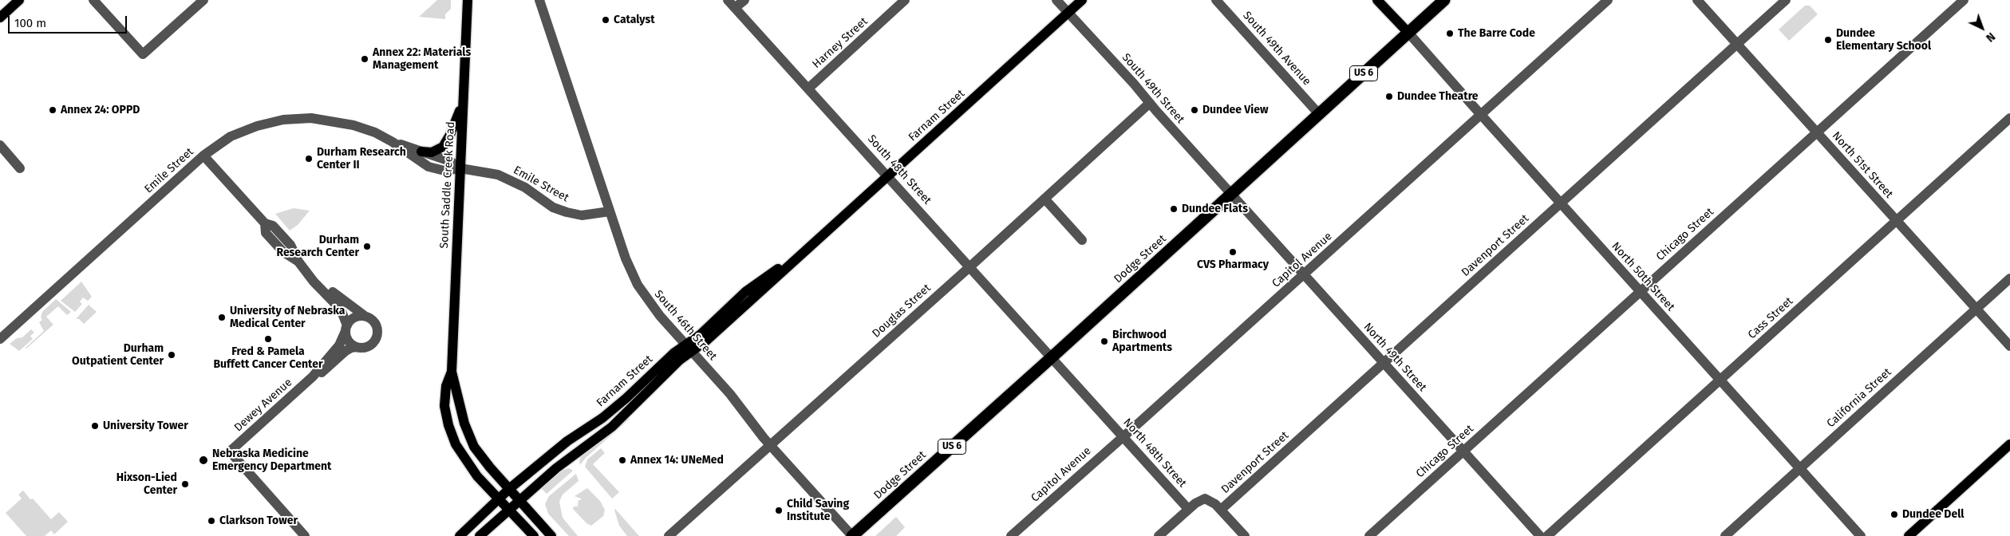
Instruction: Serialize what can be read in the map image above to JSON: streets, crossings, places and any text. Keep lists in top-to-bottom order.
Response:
{
  "streets": {
    "highway": ["US 6", "Dodge Street"],
    "main road": ["Farnam Street", "South Saddle Creek Road"],
    "street": [
      "Harney Street",
      "South 49th Avenue",
      "South 49th Street",
      "North 51st Street",
      "South 48th Street",
      "Emile Street",
      "Chicago Street",
      "Davenport Street",
      "Capitol Avenue",
      "North 50th Street",
      "Douglas Street",
      "Cass Street",
      "South 46th Street",
      "North 49th Street",
      "California Street",
      "Dewey Avenue",
      "North 48th Street"
    ]
  },
  "crossings": [
    ["Harney Street", "South 48th Street"],
    ["South 49th Avenue", "Dodge Street"],
    ["South 49th Street", "Farnam Street"],
    ["South 49th Street", "Dodge Street"],
    ["South 49th Street", "Douglas Street"],
    ["South 49th Street", "North 49th Street"],
    ["Farnam Street", "South 48th Street"],
    ["Farnam Street", "South Saddle Creek Road"],
    ["Farnam Street", "South 46th Street"],
    ["North 51st Street", "Chicago Street"],
    ["North 51st Street", "Davenport Street"],
    ["North 51st Street", "Cass Street"],
    ["North 51st Street", "California Street"],
    ["South 48th Street", "Dodge Street"],
    ["South 48th Street", "Douglas Street"],
    ["South 48th Street", "North 48th Street"],
    ["Emile Street", "South Saddle Creek Road"],
    ["Emile Street", "South 46th Street"],
    ["Chicago Street", "North 50th Street"],
    ["Chicago Street", "North 49th Street"],
    ["Davenport Street", "North 50th Street"],
    ["Davenport Street", "North 49th Street"],
    ["Dodge Street", "North 50th Street"],
    ["Dodge Street", "South 46th Street"],
    ["Dodge Street", "North 49th Street"],
    ["Dodge Street", "North 48th Street"],
    ["Capitol Avenue", "North 50th Street"],
    ["Capitol Avenue", "North 49th Street"],
    ["Capitol Avenue", "North 48th Street"],
    ["North 50th Street", "Cass Street"],
    ["North 50th Street", "California Street"],
    ["Douglas Street", "South 46th Street"]
  ],
  "places": [
    "Catalyst",
    "The Barre Code",
    "Dundee Elementary School",
    "Annex 22: Materials Management",
    "Dundee Theatre",
    "Annex 24: OPPD",
    "Dundee View",
    "Durham Research Center II",
    "Dundee Flats",
    "Durham Research Center",
    "CVS Pharmacy",
    "University of Nebraska Medical Center",
    "Fred & Pamela Buffett Cancer Center",
    "Birchwood Apartments",
    "Durham Outpatient Center",
    "University Tower",
    "Nebraska Medicine Emergency Department",
    "Annex 14: UNeMed",
    "Hixson-Lied Center",
    "Child Saving Institute",
    "Dundee Dell",
    "Clarkson Tower"
  ],
  "scale_bar": "100 m",
  "north": "bottom right"
}
